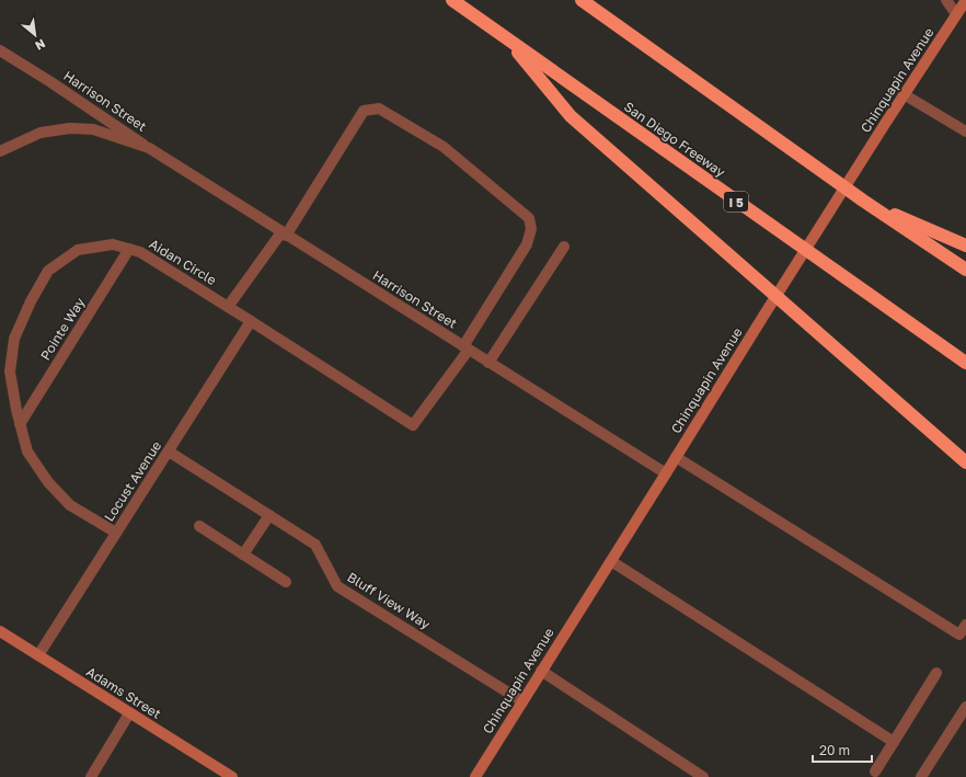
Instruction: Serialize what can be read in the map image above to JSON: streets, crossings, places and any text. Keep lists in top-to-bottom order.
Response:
{
  "streets": {
    "highway": ["San Diego Freeway", "I 5"],
    "street": [
      "Chinquapin Avenue",
      "Harrison Street",
      "Aidan Circle",
      "Pointe Way",
      "Locust Avenue",
      "Bluff View Way",
      "Adams Street"
    ]
  },
  "crossings": [
    ["Chinquapin Avenue", "Harrison Street"],
    ["Chinquapin Avenue", "Bluff View Way"],
    ["Harrison Street", "Aidan Circle"],
    ["Aidan Circle", "Pointe Way"],
    ["Aidan Circle", "Locust Avenue"],
    ["Locust Avenue", "Bluff View Way"],
    ["Locust Avenue", "Adams Street"]
  ],
  "scale_bar": "20 m",
  "north": "bottom right"
}
